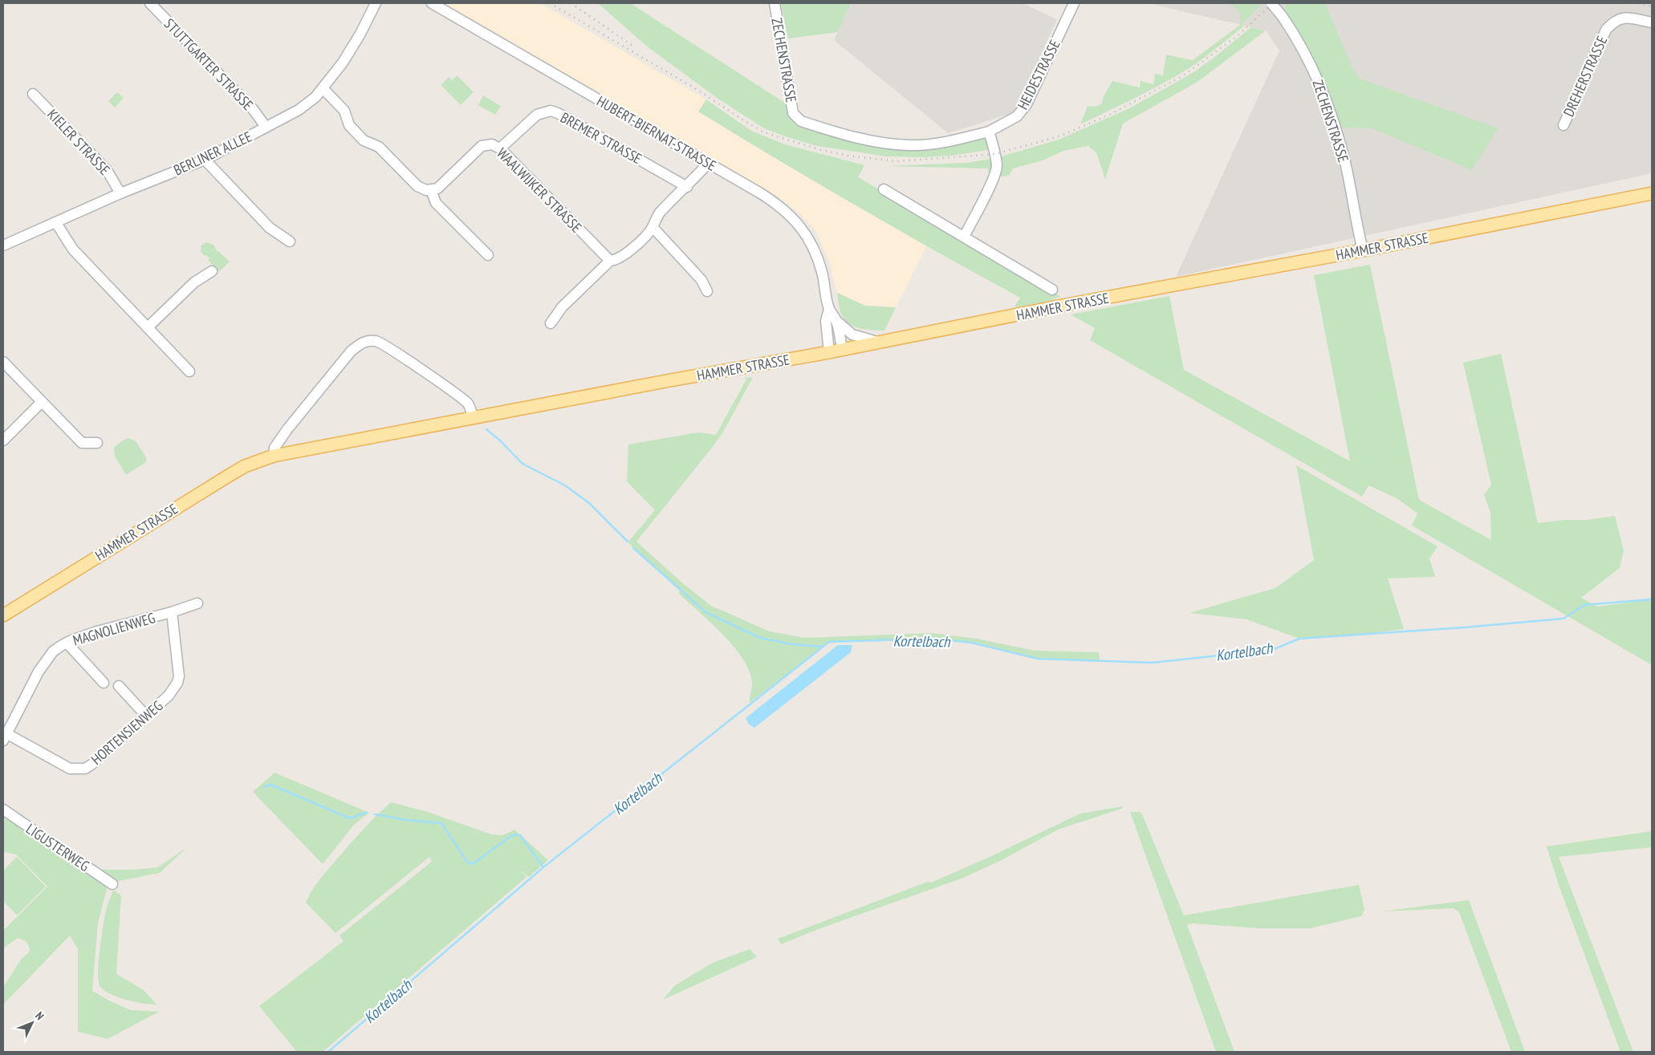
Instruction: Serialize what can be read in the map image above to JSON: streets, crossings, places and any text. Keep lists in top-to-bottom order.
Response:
{
  "streets": {
    "main road": ["HAMMER STRASSE"],
    "street": [
      "ZECHENSTRASSE",
      "STUTTGARTER STRASSE",
      "HEIDESTRASSE",
      "DREHERSTRASSE",
      "HUBERT-BIERNAT-STRASSE",
      "BREMER STRASSE",
      "KIELER STRASSE",
      "BERLINER ALLEE",
      "WAALWIJKER STRASSE",
      "MAGNOLIENWEG",
      "HORTENSIENWEG",
      "LIGUSTERWEG"
    ]
  },
  "crossings": [
    ["ZECHENSTRASSE", "HEIDESTRASSE"],
    ["ZECHENSTRASSE", "HAMMER STRASSE"],
    ["STUTTGARTER STRASSE", "BERLINER ALLEE"],
    ["HUBERT-BIERNAT-STRASSE", "HAMMER STRASSE"],
    ["BREMER STRASSE", "WAALWIJKER STRASSE"],
    ["KIELER STRASSE", "BERLINER ALLEE"],
    ["MAGNOLIENWEG", "HORTENSIENWEG"]
  ],
  "water": ["Kortelbach"],
  "north": "top right"
}
